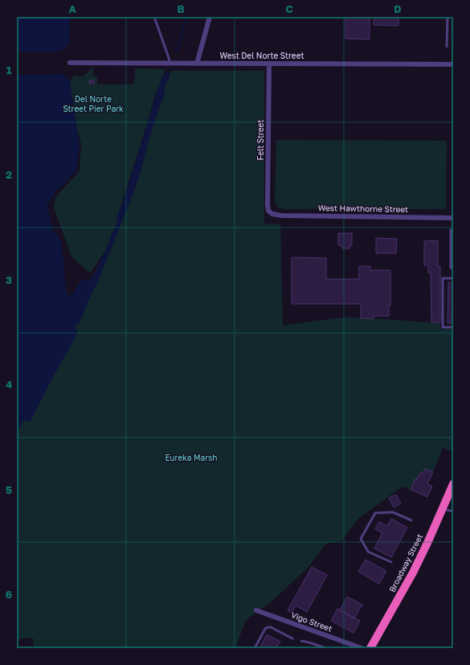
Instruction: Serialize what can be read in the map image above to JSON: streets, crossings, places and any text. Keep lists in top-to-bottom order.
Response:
{
  "streets": {
    "highway": ["Broadway Street"],
    "street": [
      "West Del Norte Street",
      "Felt Street",
      "West Hawthorne Street",
      "Vigo Street"
    ]
  },
  "crossings": [
    ["West Del Norte Street", "Felt Street"],
    ["Felt Street", "West Hawthorne Street"]
  ],
  "parks": ["Del Norte Street Pier Park", "Eureka Marsh"],
  "grid": {
    "columns": [
      "A",
      "B",
      "C",
      "D"
    ],
    "rows": [
      "1",
      "2",
      "3",
      "4",
      "5",
      "6"
    ]
  }
}
